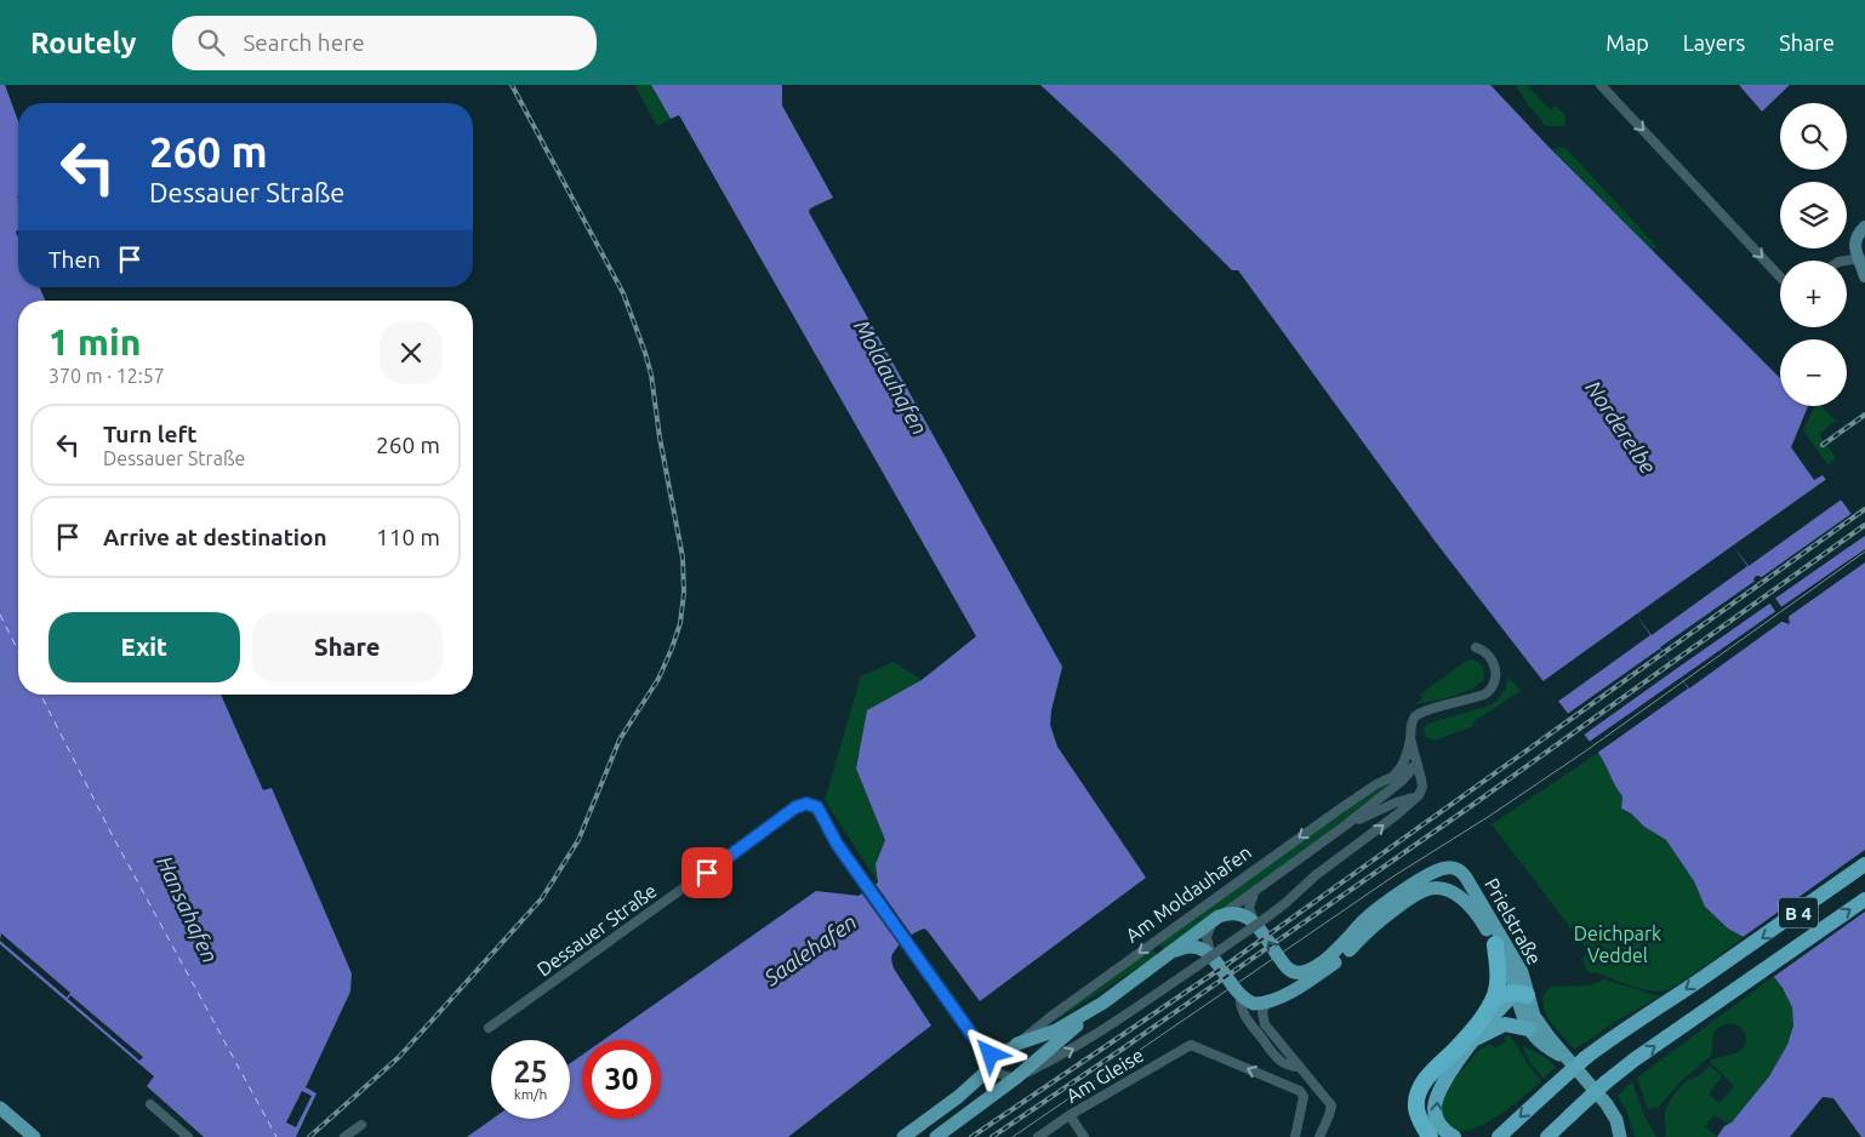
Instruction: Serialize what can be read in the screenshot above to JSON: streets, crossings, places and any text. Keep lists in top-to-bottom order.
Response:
{
  "streets": {
    "highway": ["B 4"],
    "main road": ["Am Moldauhafen", "Prielstraße"],
    "street": ["Dessauer Straße", "Am Gleise"]
  },
  "water": [
    "Moldauhafen",
    "Norderelbe",
    "Hansahafen",
    "Saalehafen"
  ],
  "parks": ["Deichpark Veddel"],
  "page": {
    "header": "Routely",
    "search": "Search here",
    "nav": ["Map", "Layers", "Share"],
    "map_buttons": ["+", "−"],
    "turn": ["260 m", "Dessauer Straße"],
    "then": "Then",
    "heading": ["1 min", "370 m · 12:57"],
    "list": [
      {
        "name": "Turn left",
        "note": "Dessauer Straße",
        "value": "260 m"
      },
      {
        "name": "Arrive at destination",
        "value": "110 m"
      }
    ],
    "buttons": ["Exit", "Share"],
    "speed": "25 km/h",
    "limit": "30"
  }
}
